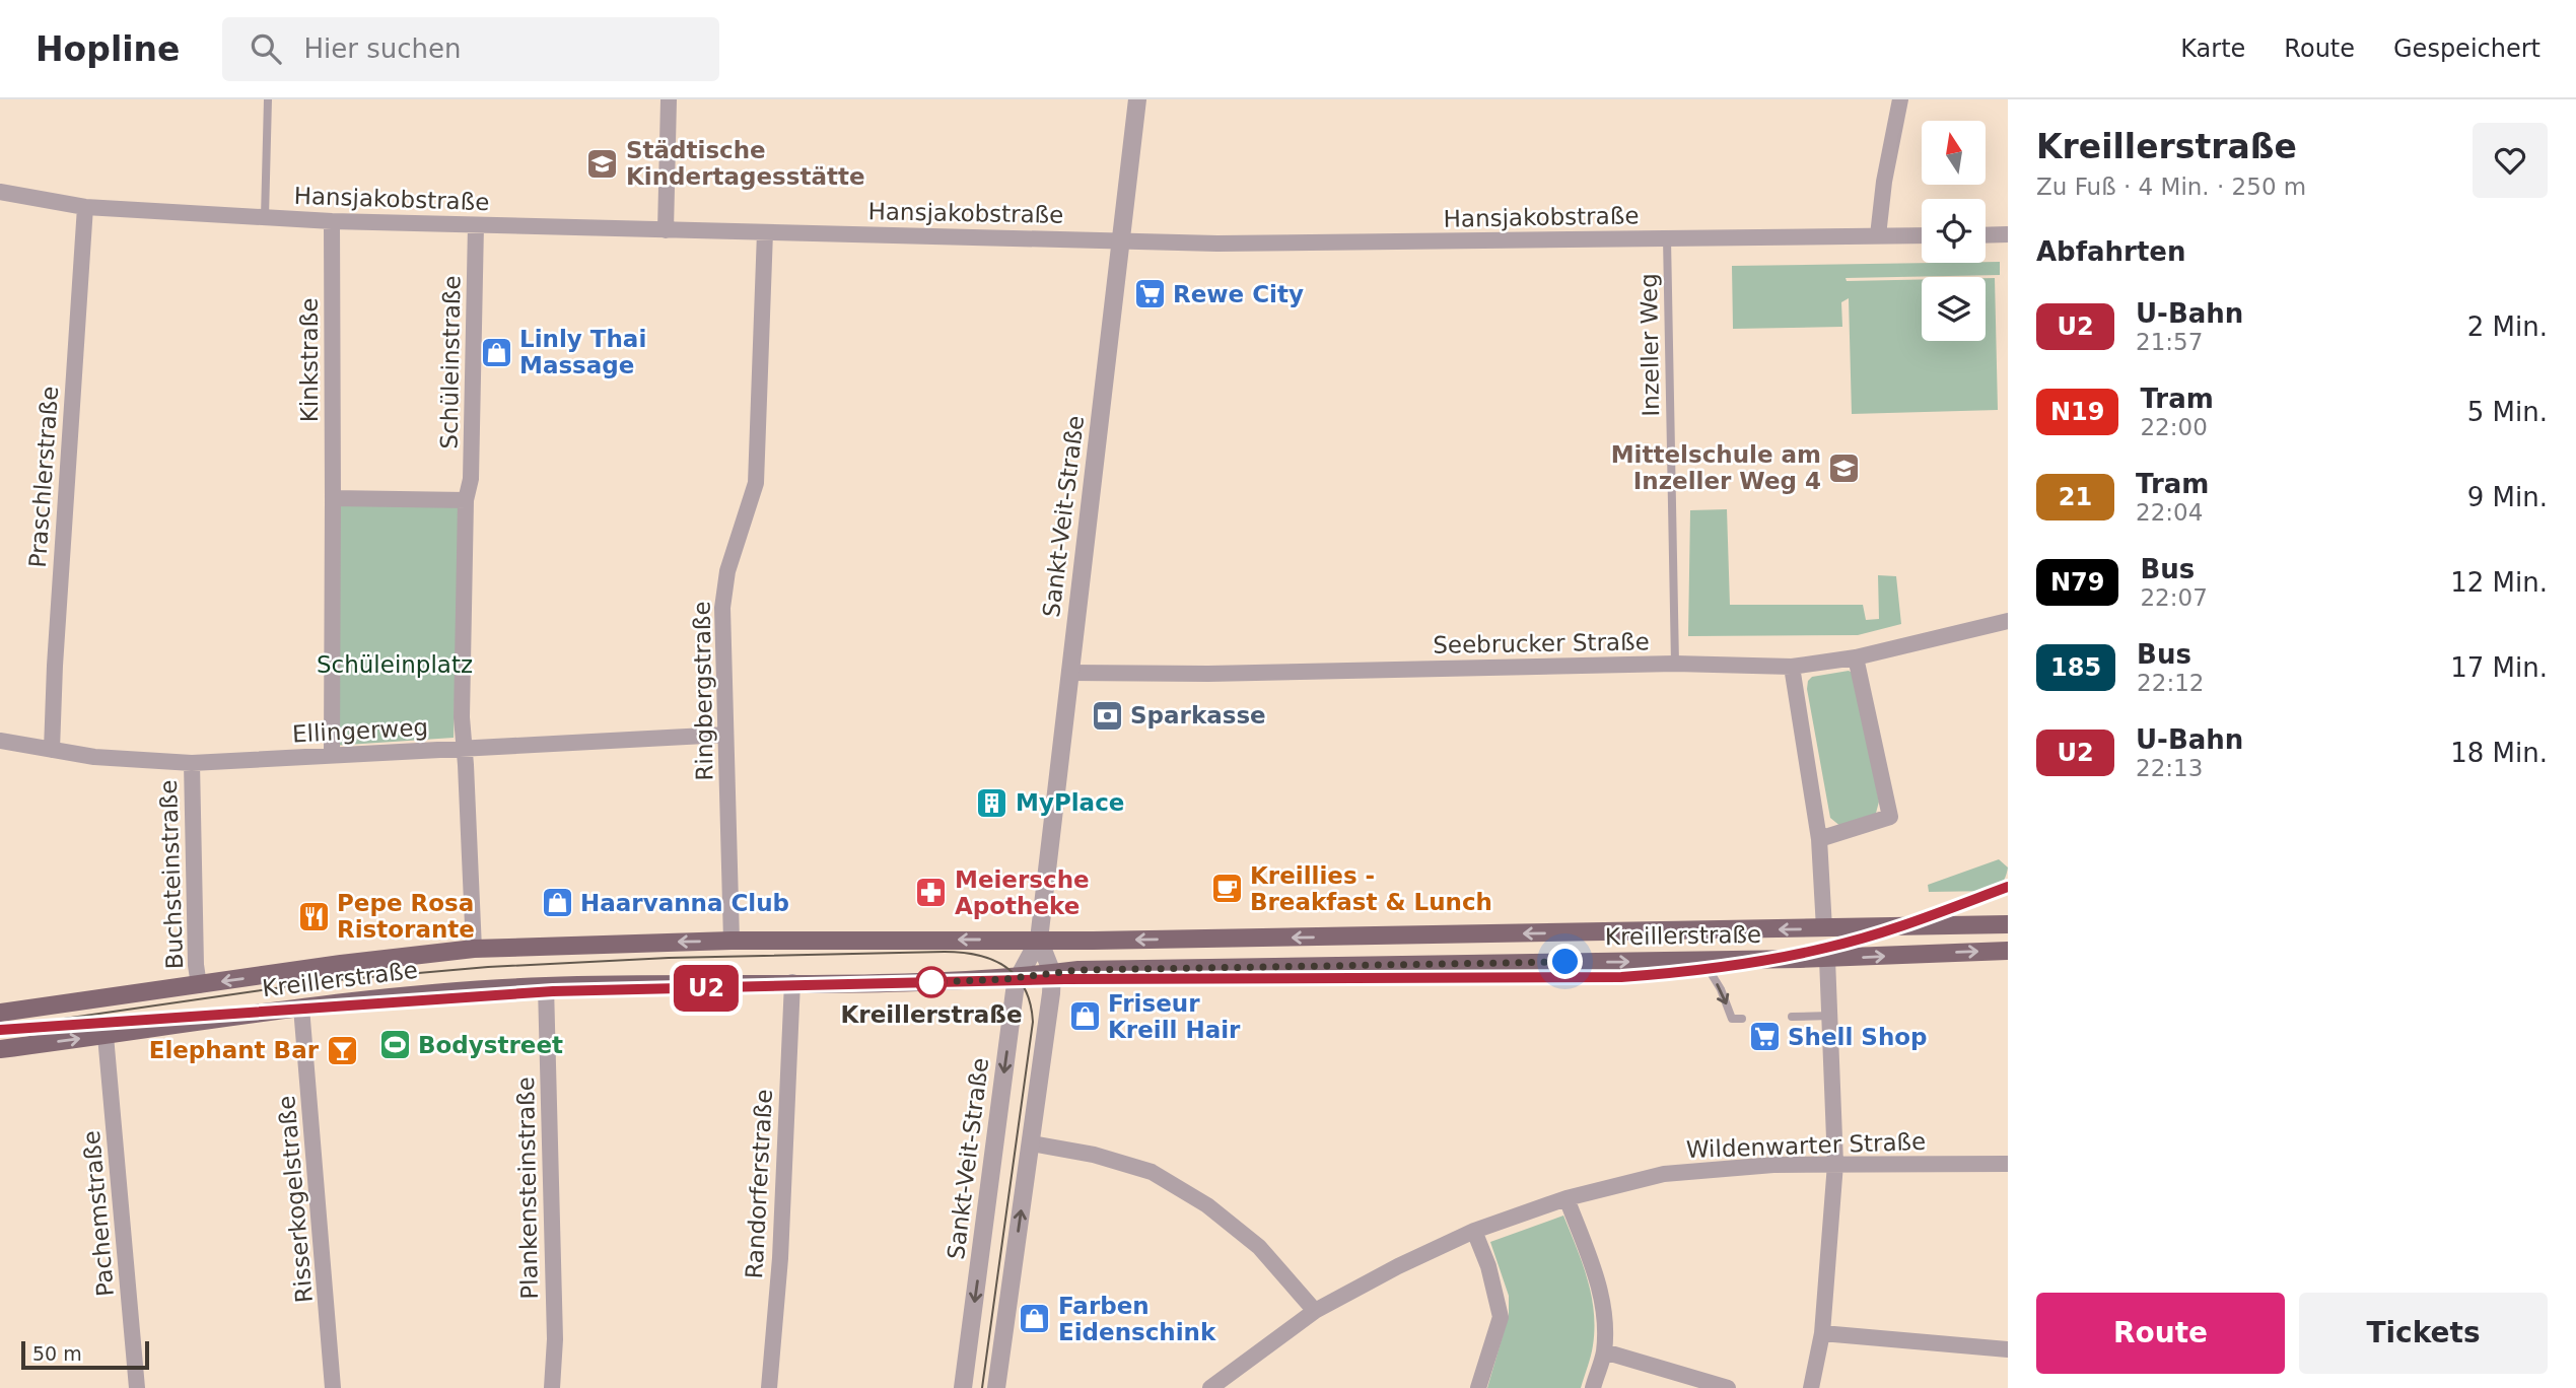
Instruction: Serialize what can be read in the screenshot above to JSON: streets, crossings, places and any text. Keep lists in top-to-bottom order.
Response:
{
  "streets": {
    "main road": ["Kreillerstraße"],
    "street": [
      "Hansjakobstraße",
      "Kinkstraße",
      "Schüleinstraße",
      "Praschlerstraße",
      "Sankt-Veit-Straße",
      "Seebrucker Straße",
      "Ringbergstraße",
      "Ellingerweg",
      "Buchsteinstraße",
      "Wildenwarter Straße",
      "Randorferstraße",
      "Plankensteinstraße",
      "Risserkogelstraße",
      "Pachemstraße"
    ],
    "lane": ["Inzeller Weg"]
  },
  "crossings": [
    ["Hansjakobstraße", "Inzeller Weg"],
    ["Hansjakobstraße", "Kinkstraße"],
    ["Hansjakobstraße", "Schüleinstraße"],
    ["Hansjakobstraße", "Praschlerstraße"],
    ["Hansjakobstraße", "Sankt-Veit-Straße"],
    ["Hansjakobstraße", "Ringbergstraße"],
    ["Inzeller Weg", "Seebrucker Straße"],
    ["Praschlerstraße", "Ellingerweg"],
    ["Sankt-Veit-Straße", "Seebrucker Straße"],
    ["Sankt-Veit-Straße", "Kreillerstraße"],
    ["Ringbergstraße", "Ellingerweg"],
    ["Ringbergstraße", "Kreillerstraße"],
    ["Ellingerweg", "Buchsteinstraße"],
    ["Buchsteinstraße", "Kreillerstraße"],
    ["Kreillerstraße", "Randorferstraße"],
    ["Kreillerstraße", "Plankensteinstraße"],
    ["Kreillerstraße", "Risserkogelstraße"],
    ["Kreillerstraße", "Pachemstraße"]
  ],
  "parks": ["Schüleinplatz"],
  "places": {
    "school or university": ["Städtische Kindertagesstätte", "Mittelschule am Inzeller Weg 4"],
    "supermarket": ["Rewe City", "Shell Shop"],
    "shop": [
      "Linly Thai Massage",
      "Haarvanna Club",
      "Friseur Kreill Hair",
      "Farben Eidenschink"
    ],
    "bank": ["Sparkasse"],
    "building": ["MyPlace"],
    "cafe": ["Kreillies - Breakfast & Lunch"],
    "pharmacy": ["Meiersche Apotheke"],
    "restaurant": ["Pepe Rosa Ristorante"],
    "other": ["Kreillerstraße"],
    "sports": ["Bodystreet"],
    "bar": ["Elephant Bar"]
  },
  "lines": ["metro line U2"],
  "scale_bar": "50 m",
  "north": "top",
  "page": {
    "header": "Hopline",
    "search": "Hier suchen",
    "nav": ["Karte", "Route", "Gespeichert"],
    "on_map": "U2",
    "heading": [
      ["Kreillerstraße", "Zu Fuß · 4 Min. · 250 m"],
      "Abfahrten"
    ],
    "list": [
      {
        "mark": "U2",
        "name": "U-Bahn",
        "note": "21:57",
        "value": "2 Min."
      },
      {
        "mark": "N19",
        "name": "Tram",
        "note": "22:00",
        "value": "5 Min."
      },
      {
        "mark": "21",
        "name": "Tram",
        "note": "22:04",
        "value": "9 Min."
      },
      {
        "mark": "N79",
        "name": "Bus",
        "note": "22:07",
        "value": "12 Min."
      },
      {
        "mark": "185",
        "name": "Bus",
        "note": "22:12",
        "value": "17 Min."
      },
      {
        "mark": "U2",
        "name": "U-Bahn",
        "note": "22:13",
        "value": "18 Min."
      }
    ],
    "buttons": ["Route", "Tickets"],
    "scale": "50 m"
  }
}
